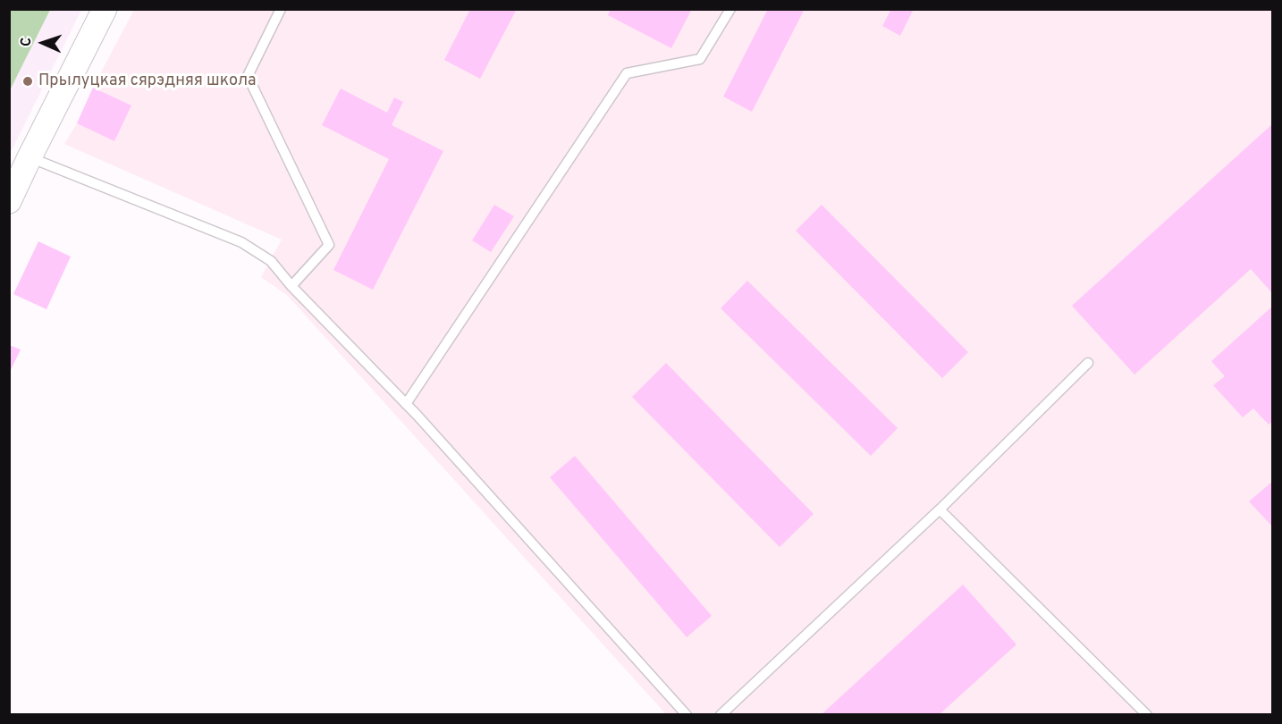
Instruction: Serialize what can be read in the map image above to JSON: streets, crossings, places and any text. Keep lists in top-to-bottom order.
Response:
{
  "places": ["Прылуцкая сярэдняя школа"],
  "north": "left"
}
